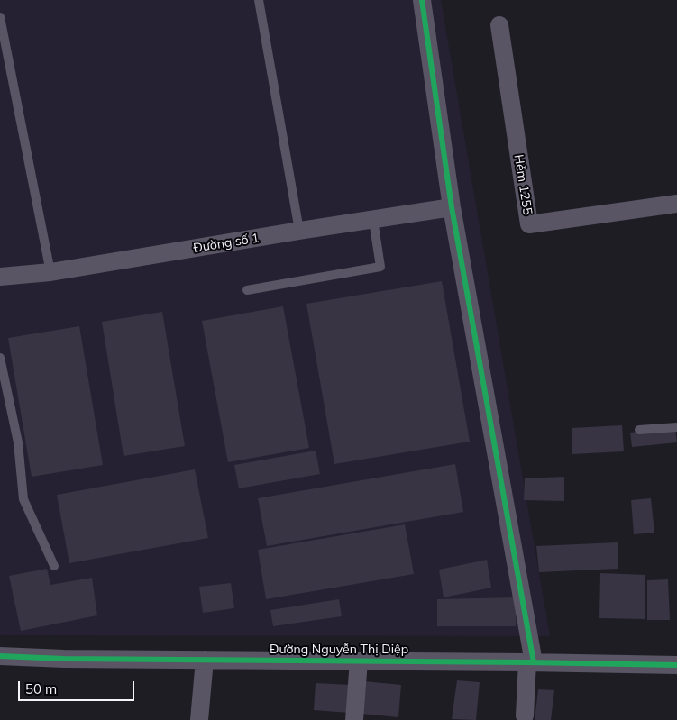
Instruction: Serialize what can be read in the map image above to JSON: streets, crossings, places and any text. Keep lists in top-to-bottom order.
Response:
{
  "streets": {
    "street": ["Hẻm 1255", "Đường số 1", "Đường Nguyễn Thị Diệp"]
  },
  "scale_bar": "50 m"
}
